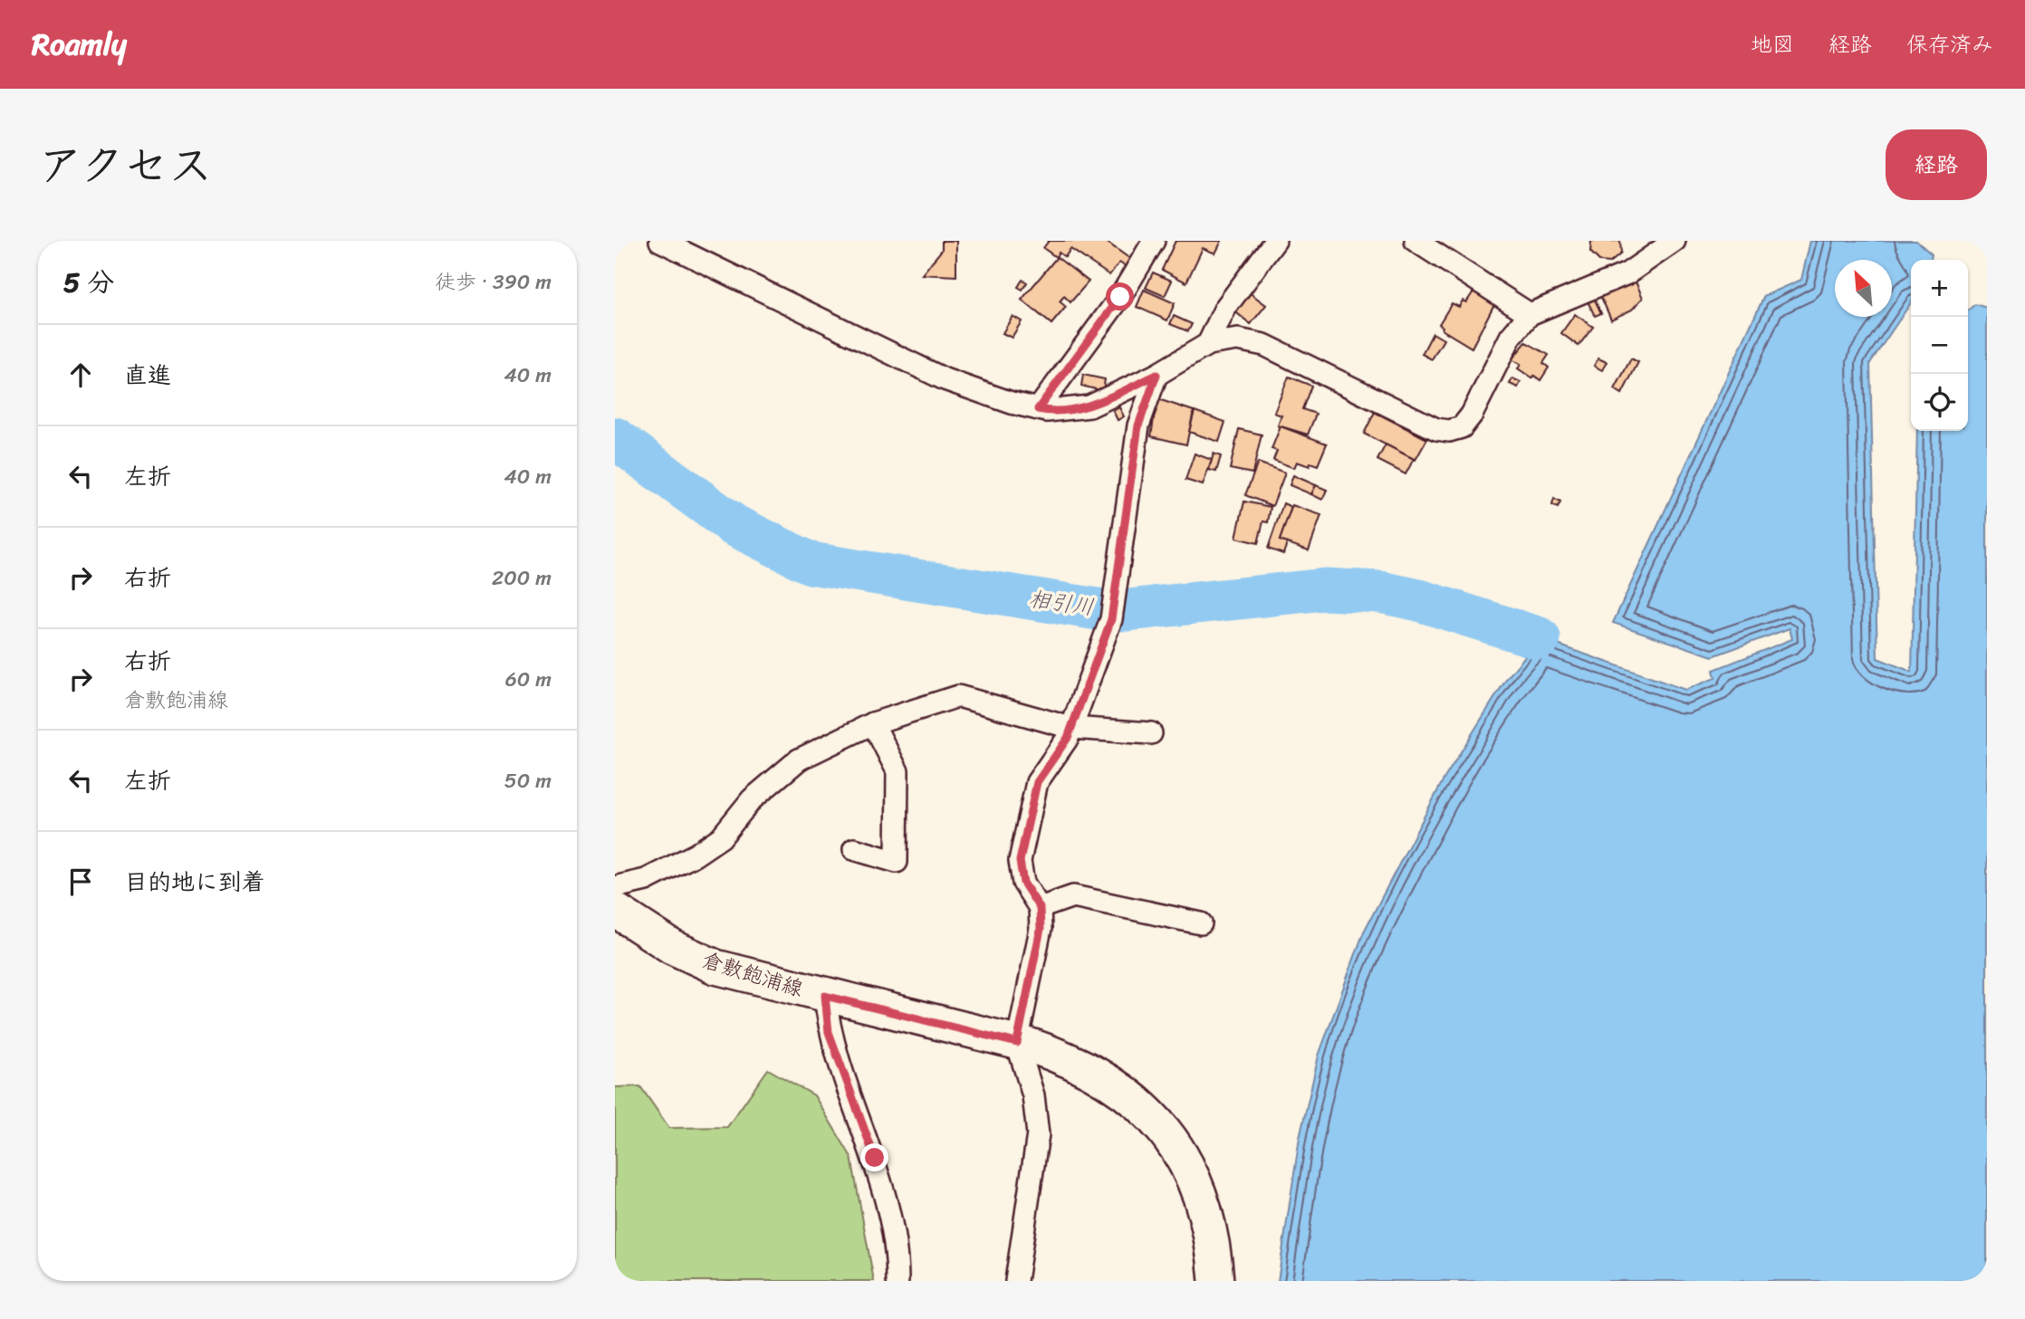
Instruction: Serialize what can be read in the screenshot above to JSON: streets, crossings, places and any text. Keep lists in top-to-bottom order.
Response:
{
  "streets": {
    "main road": ["倉敷飽浦線"]
  },
  "water": ["相引川"],
  "north": "top left",
  "page": {
    "header": "Roamly",
    "nav": ["地図", "経路", "保存済み"],
    "title": "アクセス",
    "buttons": "経路",
    "heading": ["5 分", "徒歩 · 390 m"],
    "map_buttons": ["+", "−"],
    "list": [
      ["直進", "40 m"],
      ["左折", "40 m"],
      ["右折", "200 m"],
      ["右折", "倉敷飽浦線", "60 m"],
      ["左折", "50 m"],
      "目的地に到着"
    ]
  }
}
